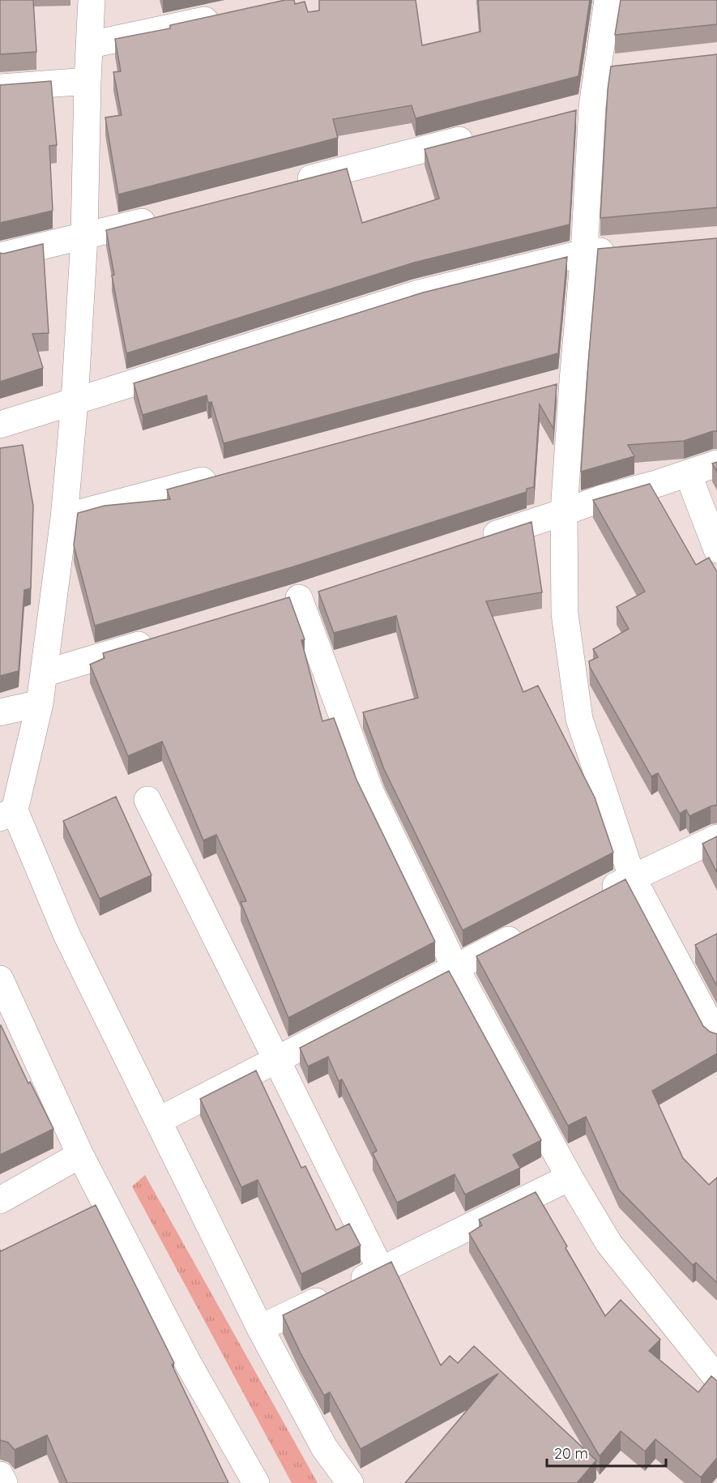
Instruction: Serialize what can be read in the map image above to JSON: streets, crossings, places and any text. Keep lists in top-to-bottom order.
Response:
{
  "scale_bar": "20 m"
}
